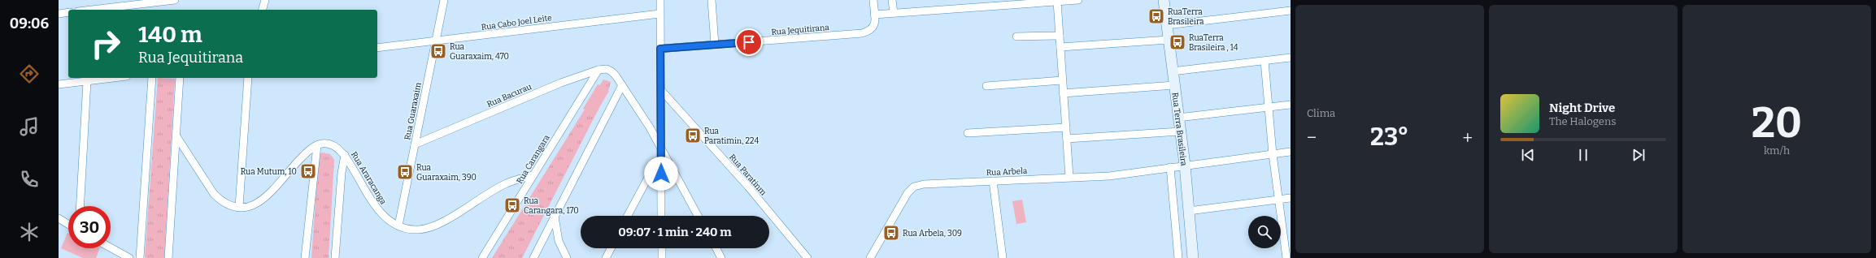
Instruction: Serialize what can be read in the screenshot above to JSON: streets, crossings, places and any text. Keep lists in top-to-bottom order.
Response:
{
  "streets": {
    "street": [
      "Rua Cabo Joel Leite",
      "Rua Jequitirana",
      "Rua Bacurau",
      "Rua Guaraxaim",
      "Rua Terra Brasileira",
      "Rua Carangara",
      "Rua Arbela",
      "Rua Paratinm",
      "Rua Araracanga"
    ]
  },
  "crossings": [
    ["Rua Cabo Joel Leite", "Rua Guaraxaim"],
    ["Rua Bacurau", "Rua Guaraxaim"],
    ["Rua Bacurau", "Rua Carangara"],
    ["Rua Guaraxaim", "Rua Araracanga"],
    ["Rua Terra Brasileira", "Rua Arbela"],
    ["Rua Carangara", "Rua Araracanga"]
  ],
  "places": {
    "bus stop": [
      "RuaTerra Brasileira",
      "RuaTerra Brasileira , 14",
      "Rua Guaraxaim, 470",
      "Rua Paratimin, 224",
      "Rua Mutum, 10",
      "Rua Guaraxaim, 390",
      "Rua Carangara, 170",
      "Rua Arbela, 309"
    ]
  },
  "page": {
    "tabs": "09:06",
    "tile": [
      "Clima",
      ["20", "km/h"]
    ],
    "turn": ["140 m", "Rua Jequitirana"],
    "song": ["Night Drive", "The Halogens"],
    "heat": ["−", "23°", "+"],
    "limit": "30",
    "trip": "09:07 · 1 min · 240 m"
  }
}
